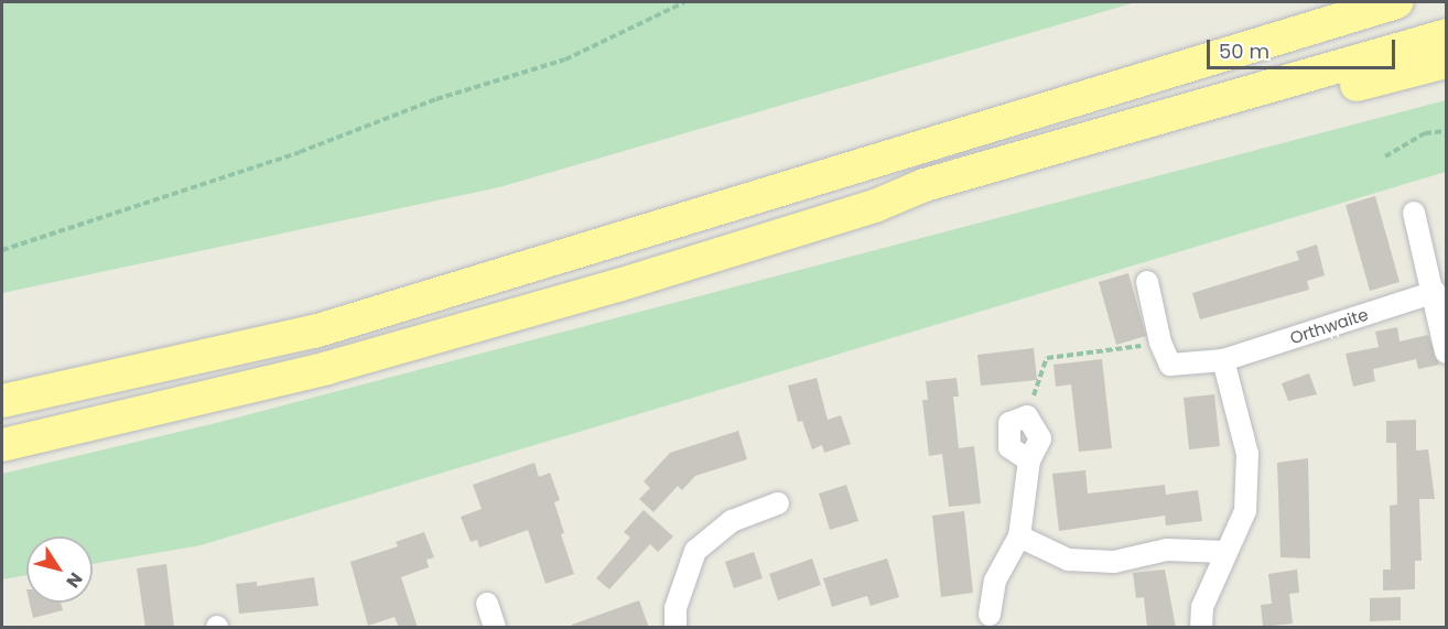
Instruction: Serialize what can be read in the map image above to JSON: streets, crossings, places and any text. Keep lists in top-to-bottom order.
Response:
{
  "streets": {
    "street": ["Orthwaite"]
  },
  "scale_bar": "50 m",
  "north": "bottom right"
}
